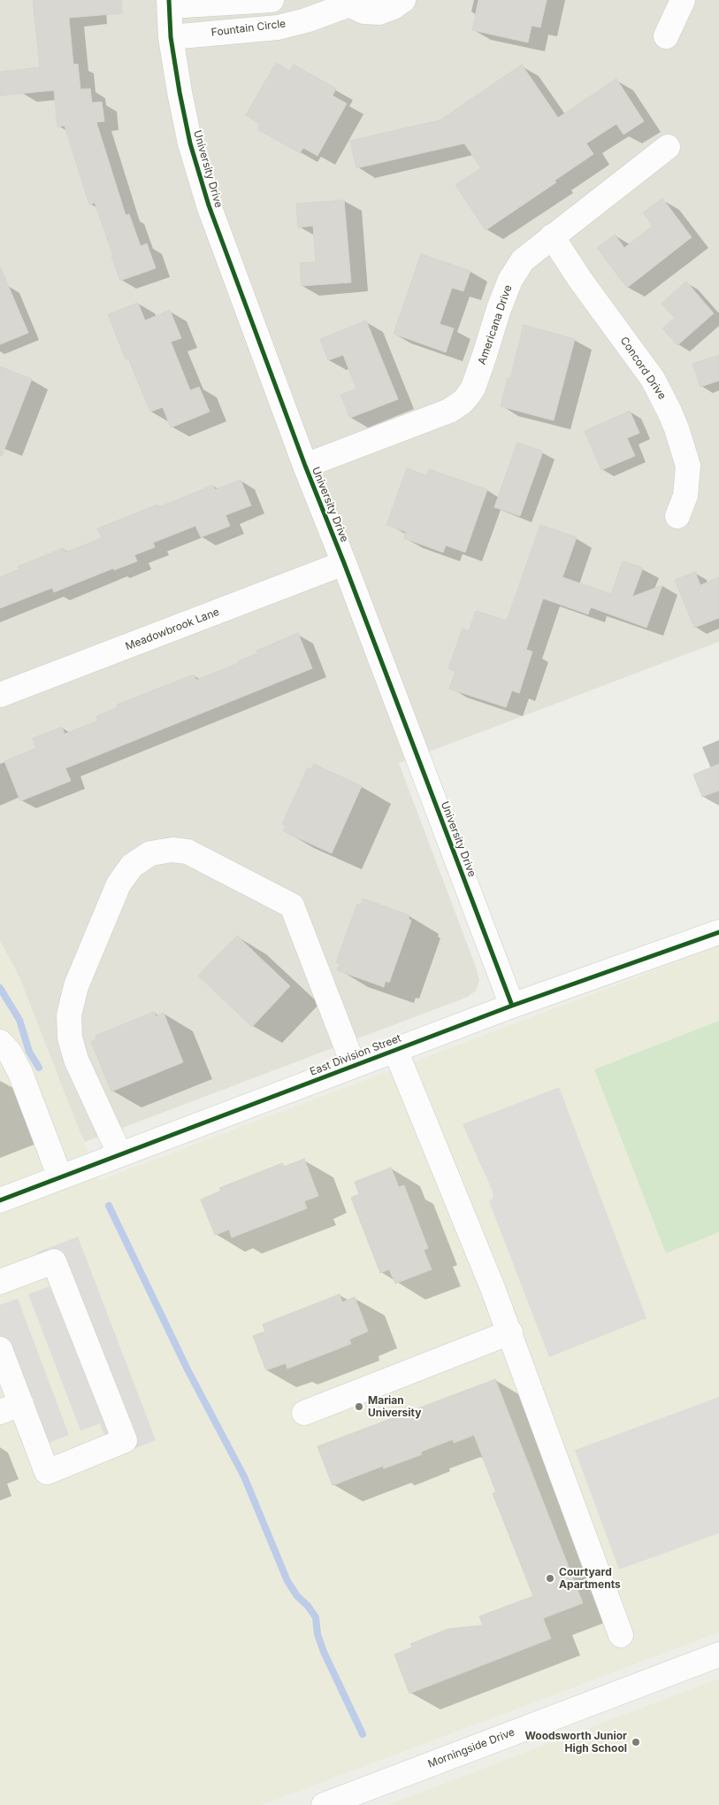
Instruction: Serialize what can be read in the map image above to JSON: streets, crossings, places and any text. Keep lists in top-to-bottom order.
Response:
{
  "streets": {
    "street": [
      "Fountain Circle",
      "University Drive",
      "Americana Drive",
      "Concord Drive",
      "Meadowbrook Lane",
      "East Division Street",
      "Morningside Drive"
    ]
  },
  "crossings": [
    ["Fountain Circle", "University Drive"],
    ["University Drive", "Americana Drive"],
    ["University Drive", "Meadowbrook Lane"],
    ["University Drive", "East Division Street"],
    ["Americana Drive", "Concord Drive"]
  ],
  "places": ["Marian University", "Courtyard Apartments", "Woodsworth Junior High School"]
}
